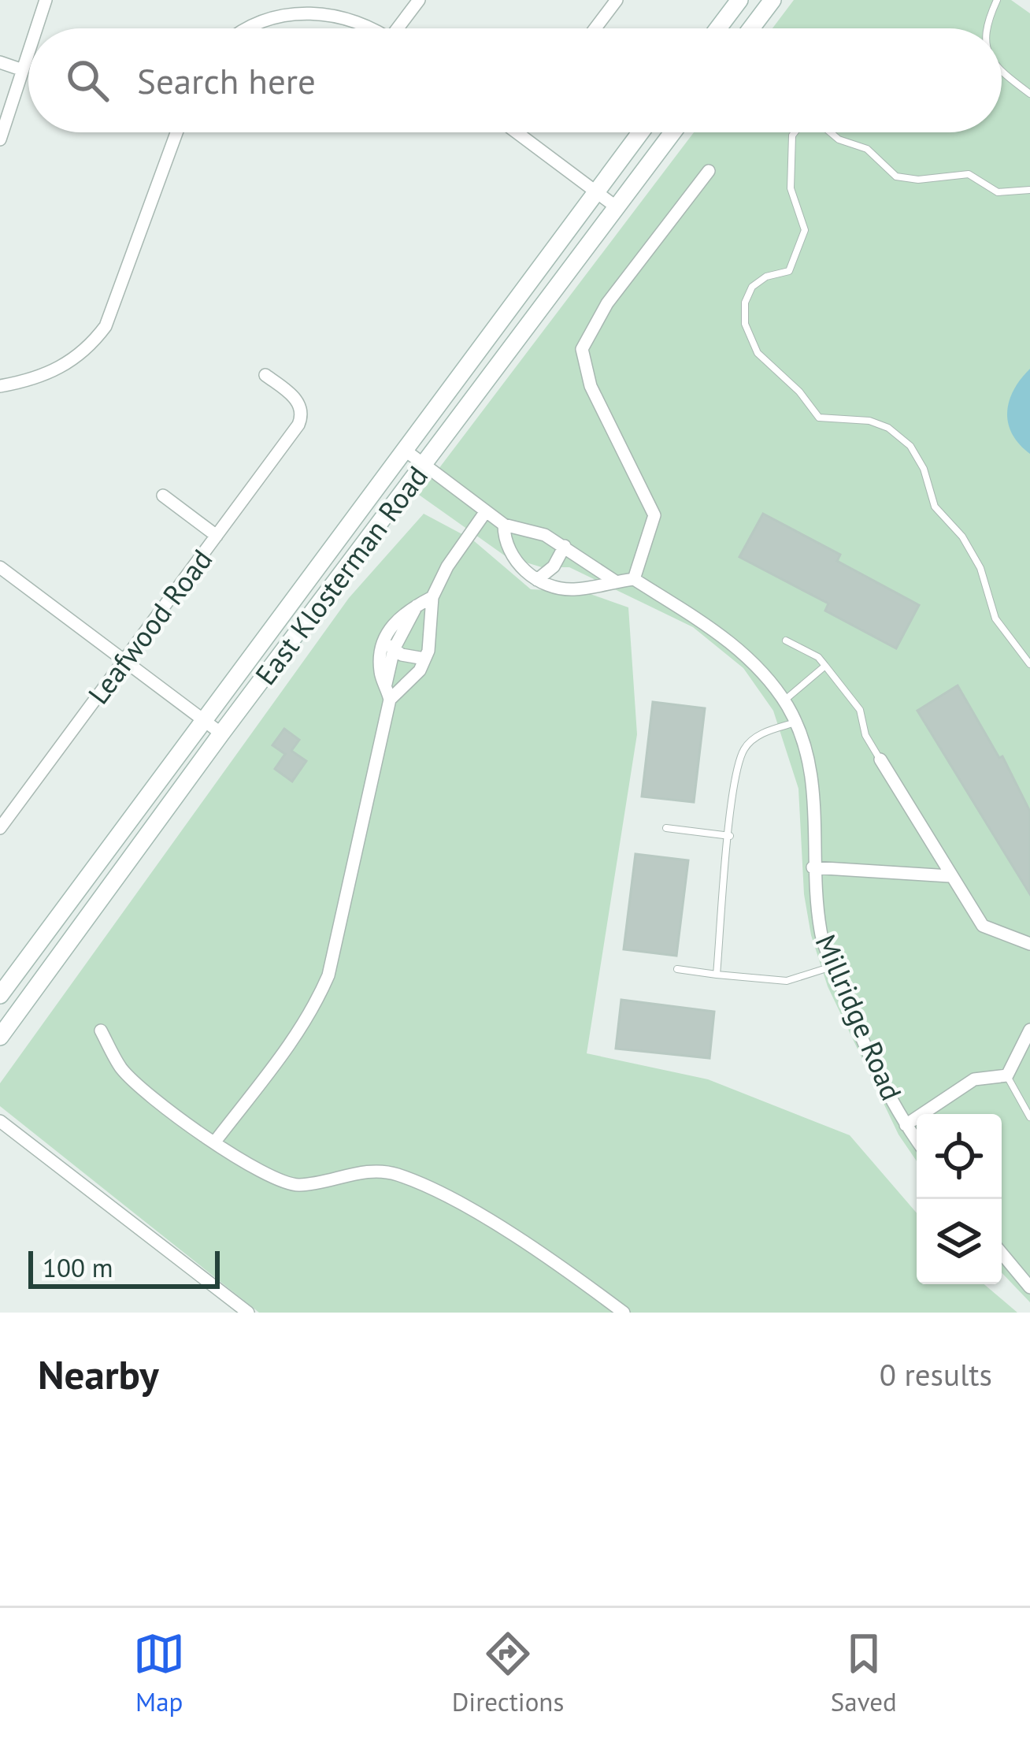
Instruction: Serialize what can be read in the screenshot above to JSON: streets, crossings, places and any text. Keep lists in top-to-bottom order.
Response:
{
  "streets": {
    "main road": ["East Klosterman Road"],
    "street": ["Leafwood Road", "Millridge Road"]
  },
  "scale_bar": "100 m",
  "page": {
    "search": "Search here",
    "scale": "100 m",
    "heading": ["Nearby", "0 results"],
    "nav": ["Map", "Directions", "Saved"]
  }
}
